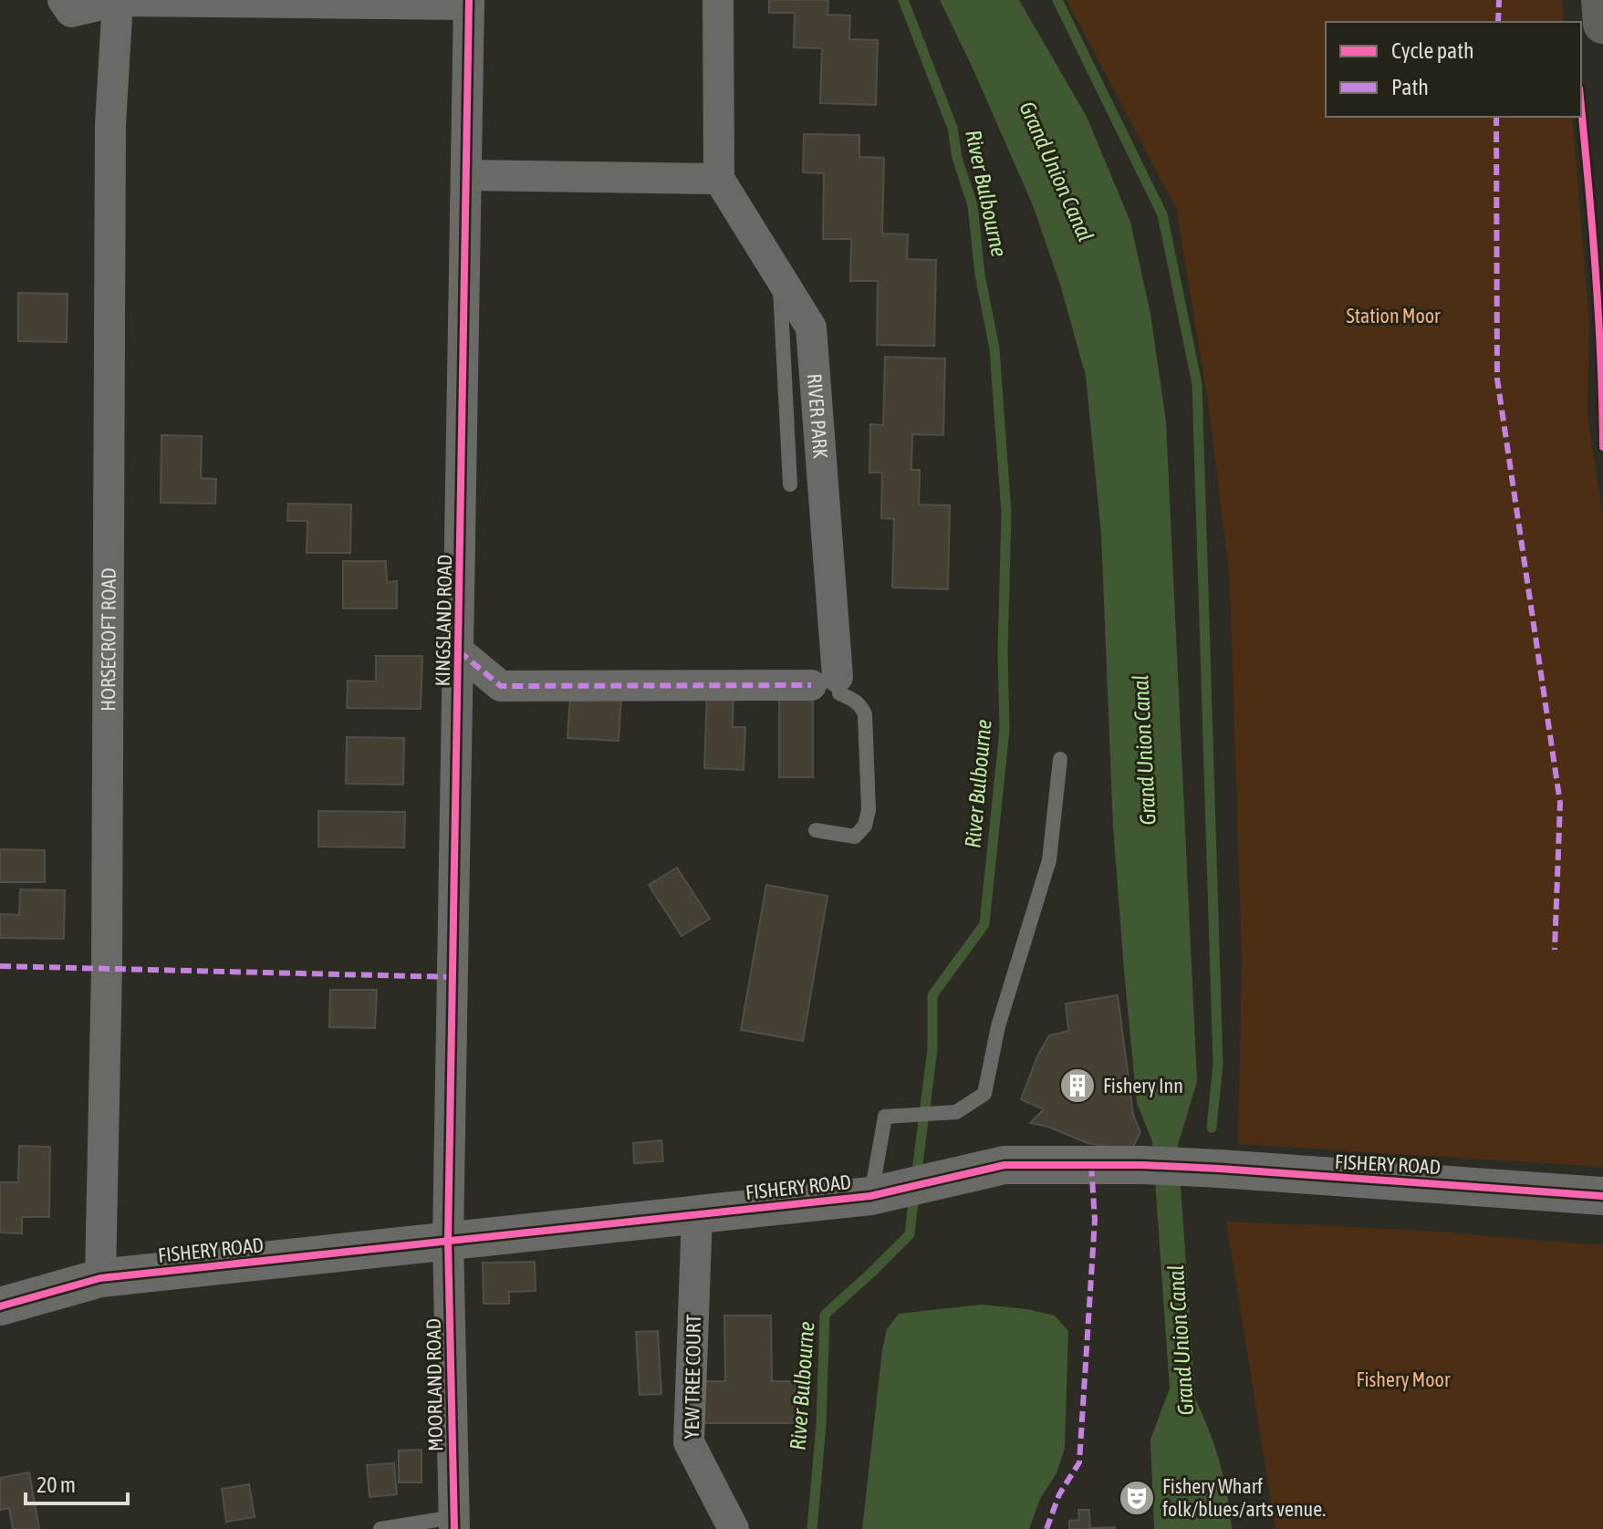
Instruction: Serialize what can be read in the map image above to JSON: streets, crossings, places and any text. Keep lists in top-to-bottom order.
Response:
{
  "streets": {
    "street": [
      "RIVER PARK",
      "KINGSLAND ROAD",
      "HORSECROFT ROAD",
      "FISHERY ROAD",
      "YEW TREE COURT",
      "MOORLAND ROAD"
    ]
  },
  "crossings": [
    ["KINGSLAND ROAD", "FISHERY ROAD"],
    ["KINGSLAND ROAD", "MOORLAND ROAD"],
    ["HORSECROFT ROAD", "FISHERY ROAD"],
    ["FISHERY ROAD", "YEW TREE COURT"],
    ["FISHERY ROAD", "MOORLAND ROAD"]
  ],
  "water": ["Grand Union Canal", "River Bulbourne"],
  "parks": ["Station Moor", "Fishery Moor"],
  "places": {
    "building": ["Fishery Inn"],
    "theatre": ["Fishery Wharf folk/blues/arts venue."]
  },
  "legend": ["Cycle path", "Path"],
  "scale_bar": "20 m"
}
